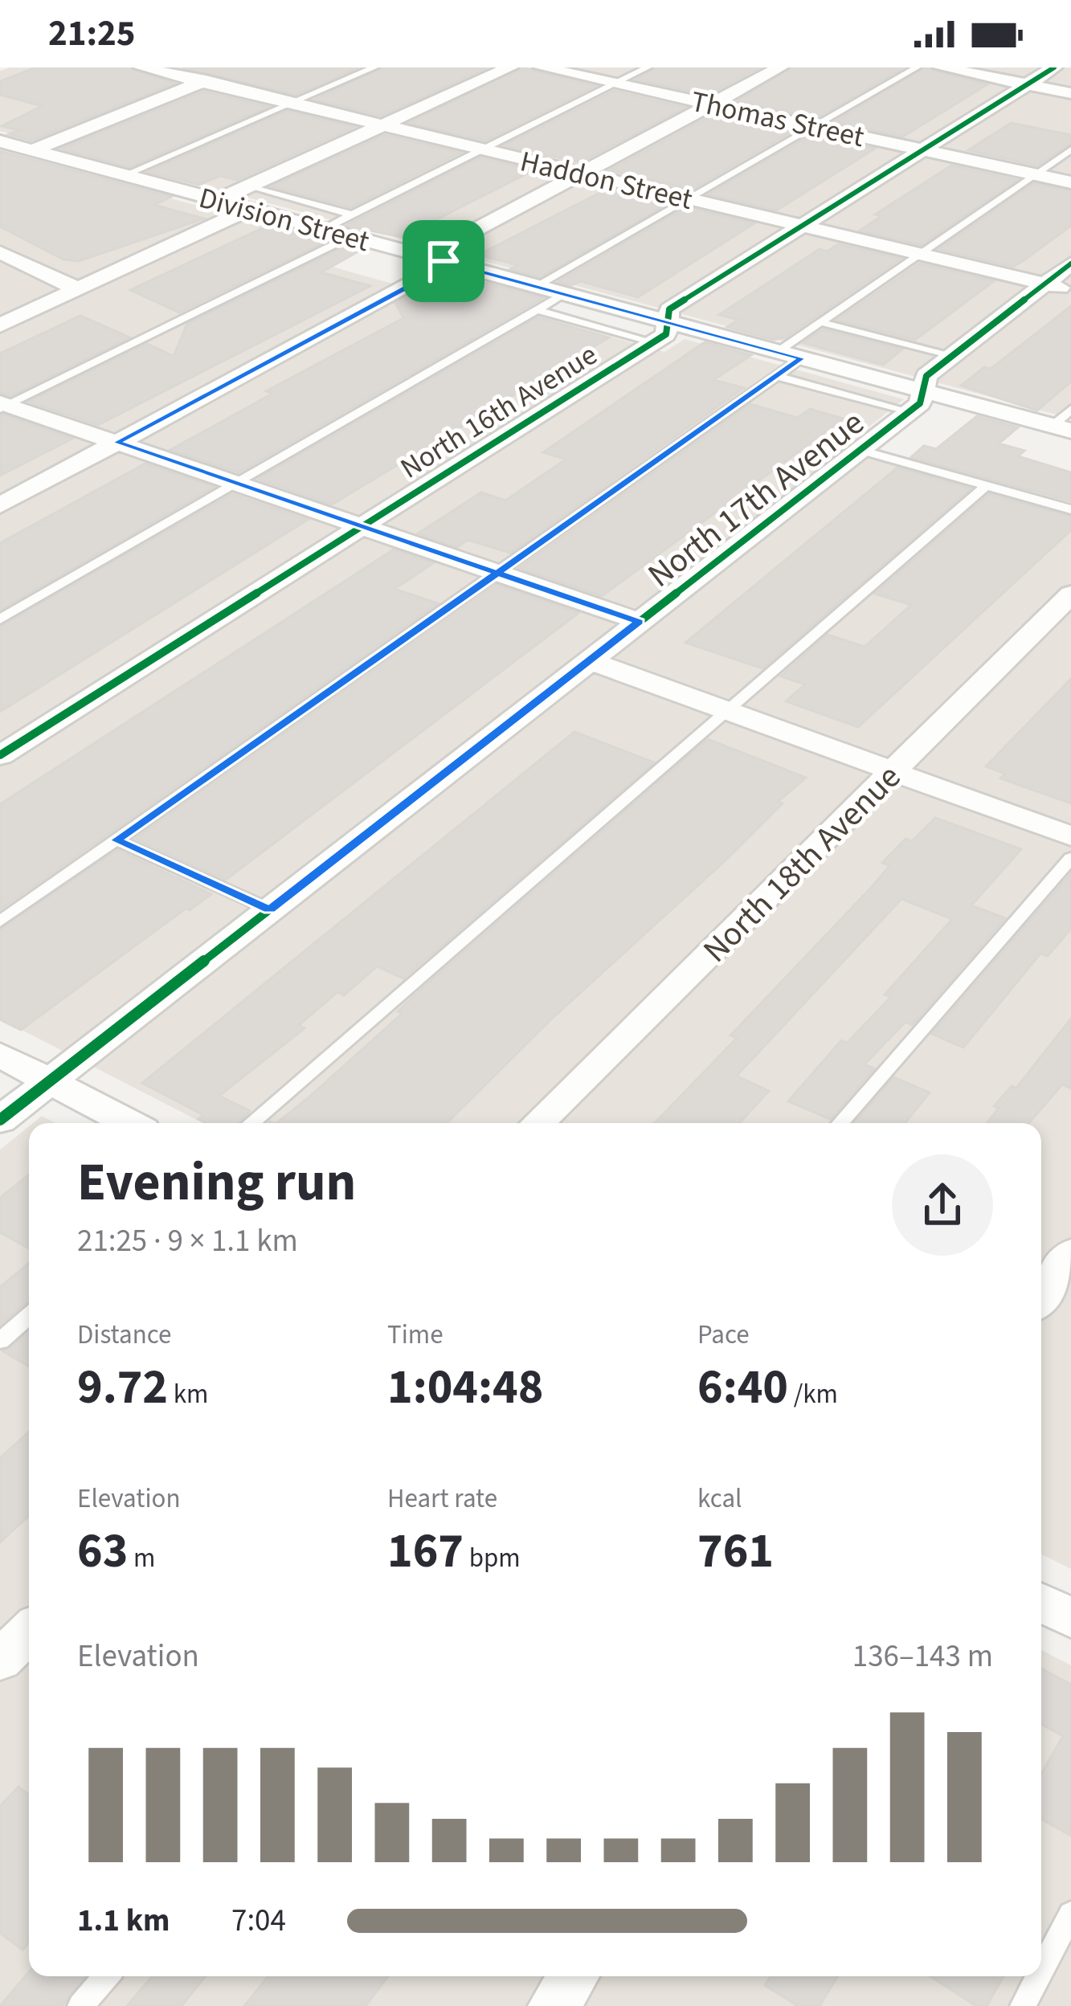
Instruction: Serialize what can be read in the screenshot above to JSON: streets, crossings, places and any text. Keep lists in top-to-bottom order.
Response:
{
  "streets": {
    "street": [
      "Thomas Street",
      "Haddon Street",
      "Division Street",
      "North 16th Avenue",
      "North 17th Avenue",
      "North 18th Avenue"
    ]
  },
  "crossings": [
    ["Thomas Street", "North 16th Avenue"],
    ["Haddon Street", "North 16th Avenue"],
    ["Haddon Street", "North 17th Avenue"],
    ["Division Street", "North 16th Avenue"],
    ["Division Street", "North 17th Avenue"]
  ],
  "page": {
    "status": "21:25",
    "heading": ["Evening run", "21:25 · 9 × 1.1 km"],
    "stats": [
      ["Distance", "9.72 km"],
      ["Time", "1:04:48"],
      ["Pace", "6:40 /km"],
      ["Elevation", "63 m"],
      ["Heart rate", "167 bpm"],
      ["kcal", "761"]
    ],
    "chart": ["Elevation", "136–143 m"],
    "list": [
      {
        "name": "1.1 km",
        "note": "7:04"
      }
    ]
  }
}
